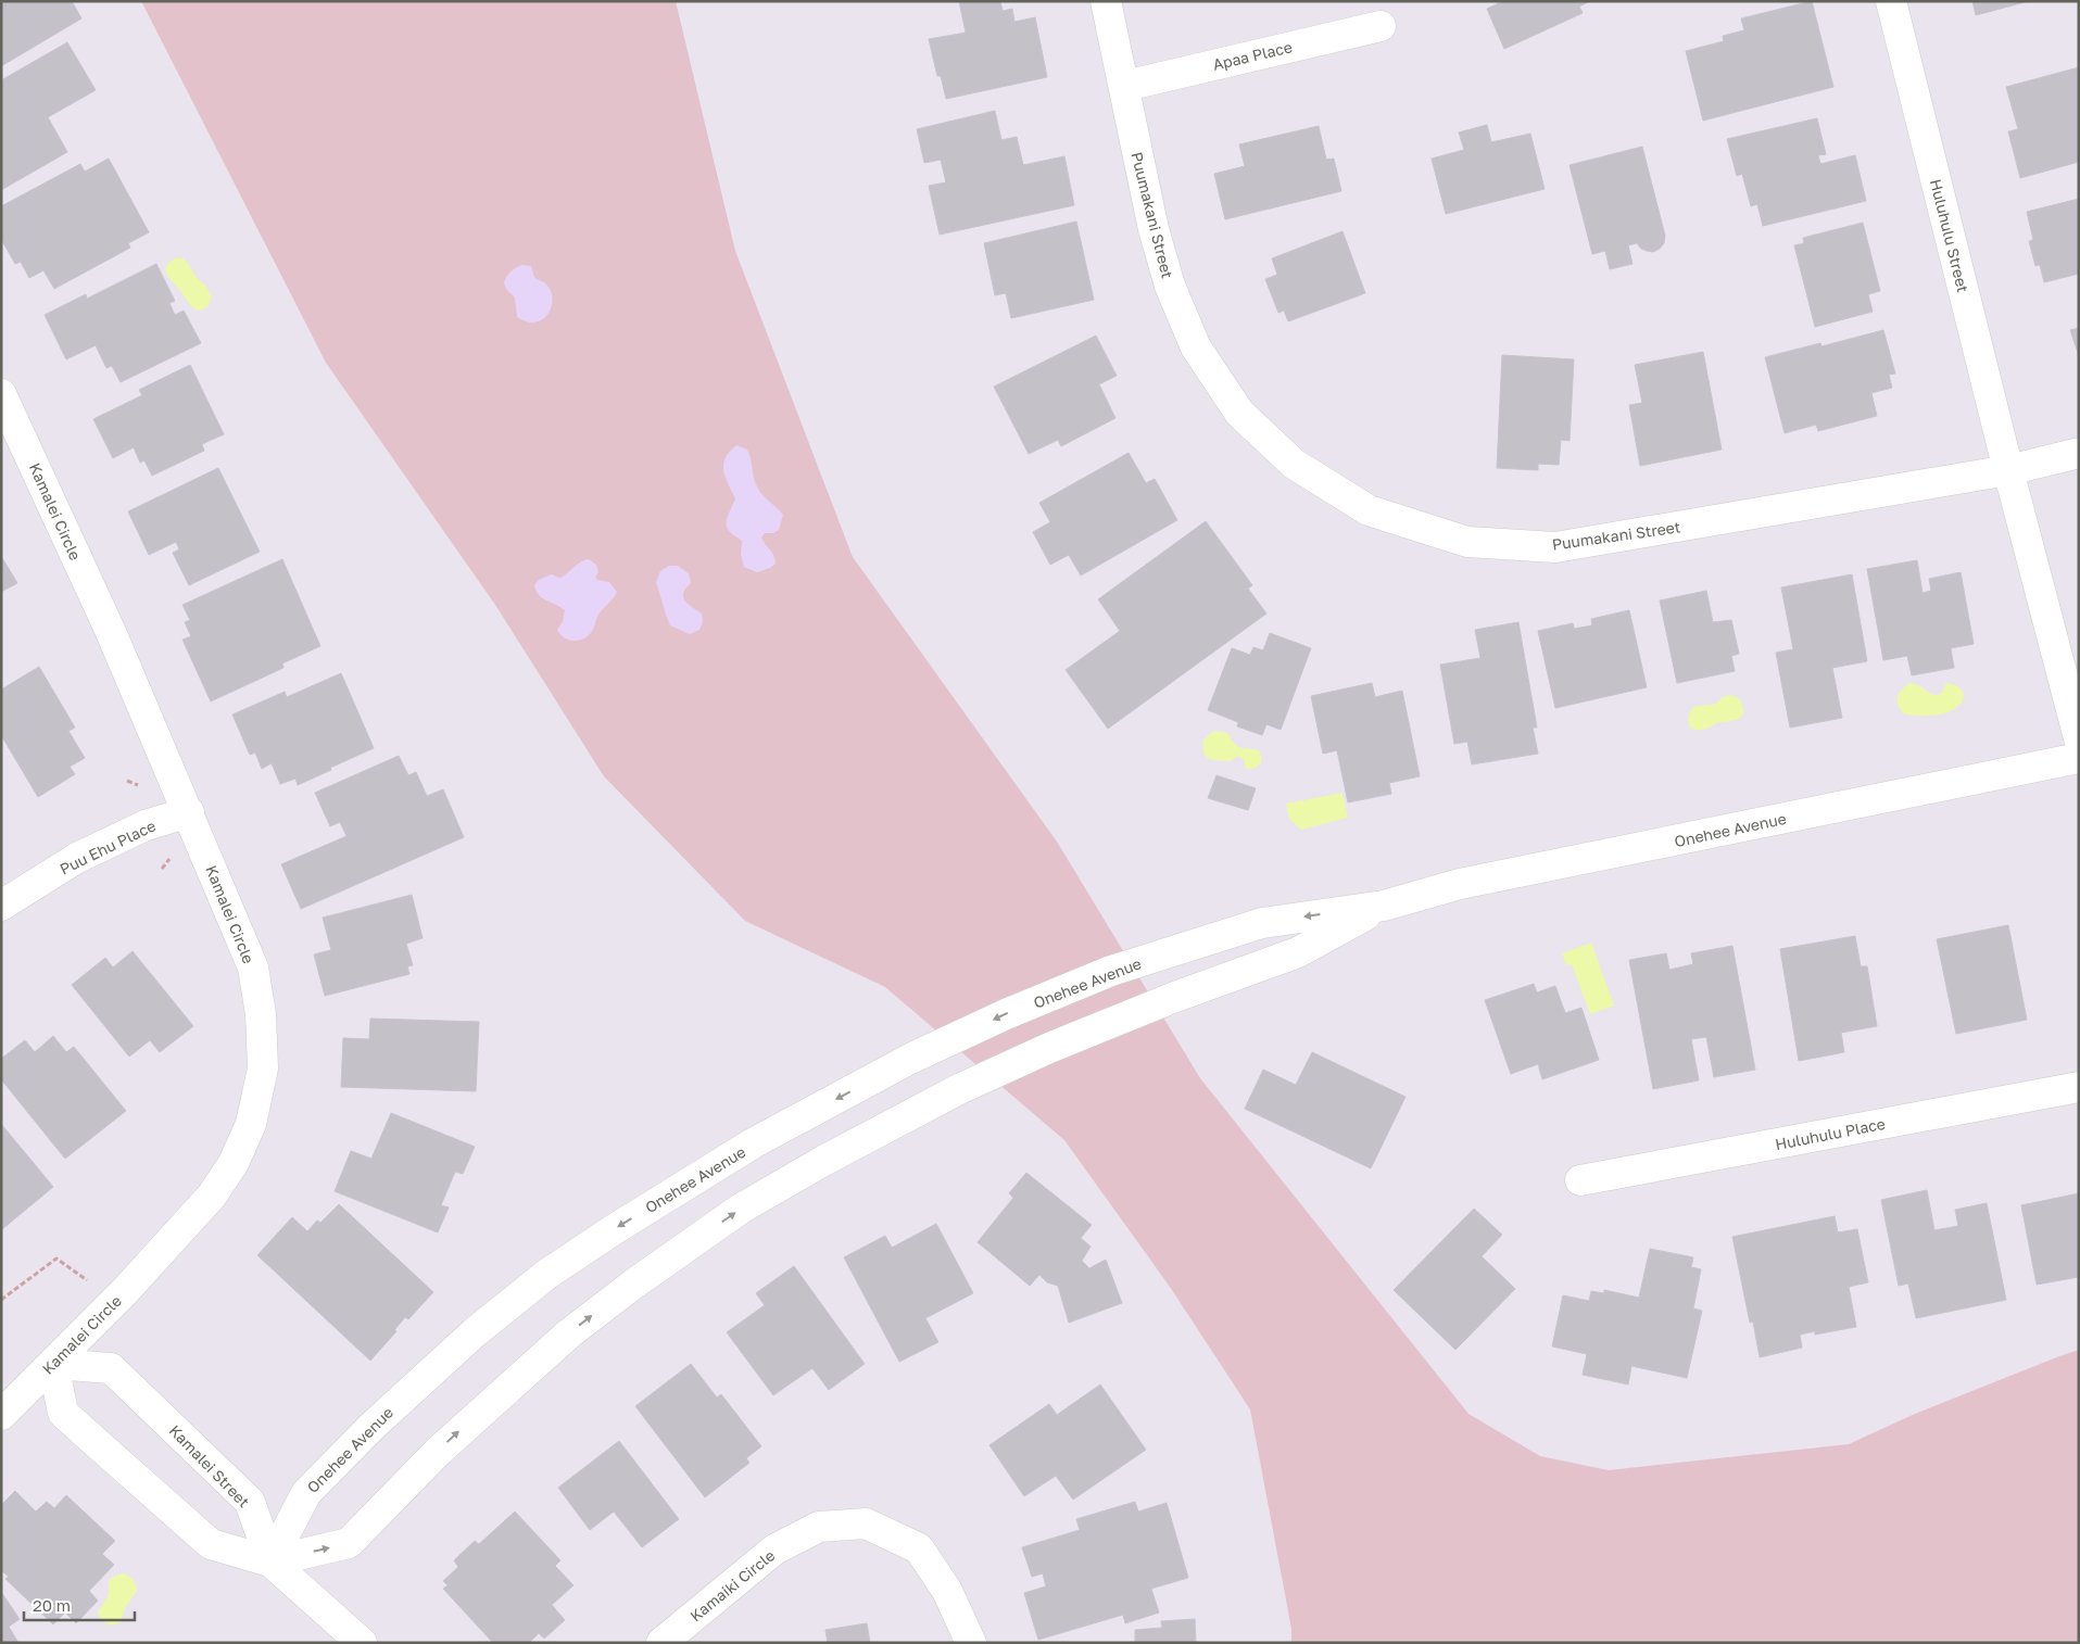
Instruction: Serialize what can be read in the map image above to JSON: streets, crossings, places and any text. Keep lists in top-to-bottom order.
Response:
{
  "streets": {
    "street": [
      "Apaa Place",
      "Puumakani Street",
      "Huluhulu Street",
      "Kamalei Circle",
      "Onehee Avenue",
      "Puu Ehu Place",
      "Huluhulu Place",
      "Kamalei Street",
      "Kamaiki Circle"
    ]
  },
  "crossings": [
    ["Apaa Place", "Puumakani Street"],
    ["Puumakani Street", "Huluhulu Street"],
    ["Kamalei Circle", "Puu Ehu Place"],
    ["Kamalei Circle", "Kamalei Street"],
    ["Onehee Avenue", "Kamalei Street"]
  ],
  "scale_bar": "20 m"
}
